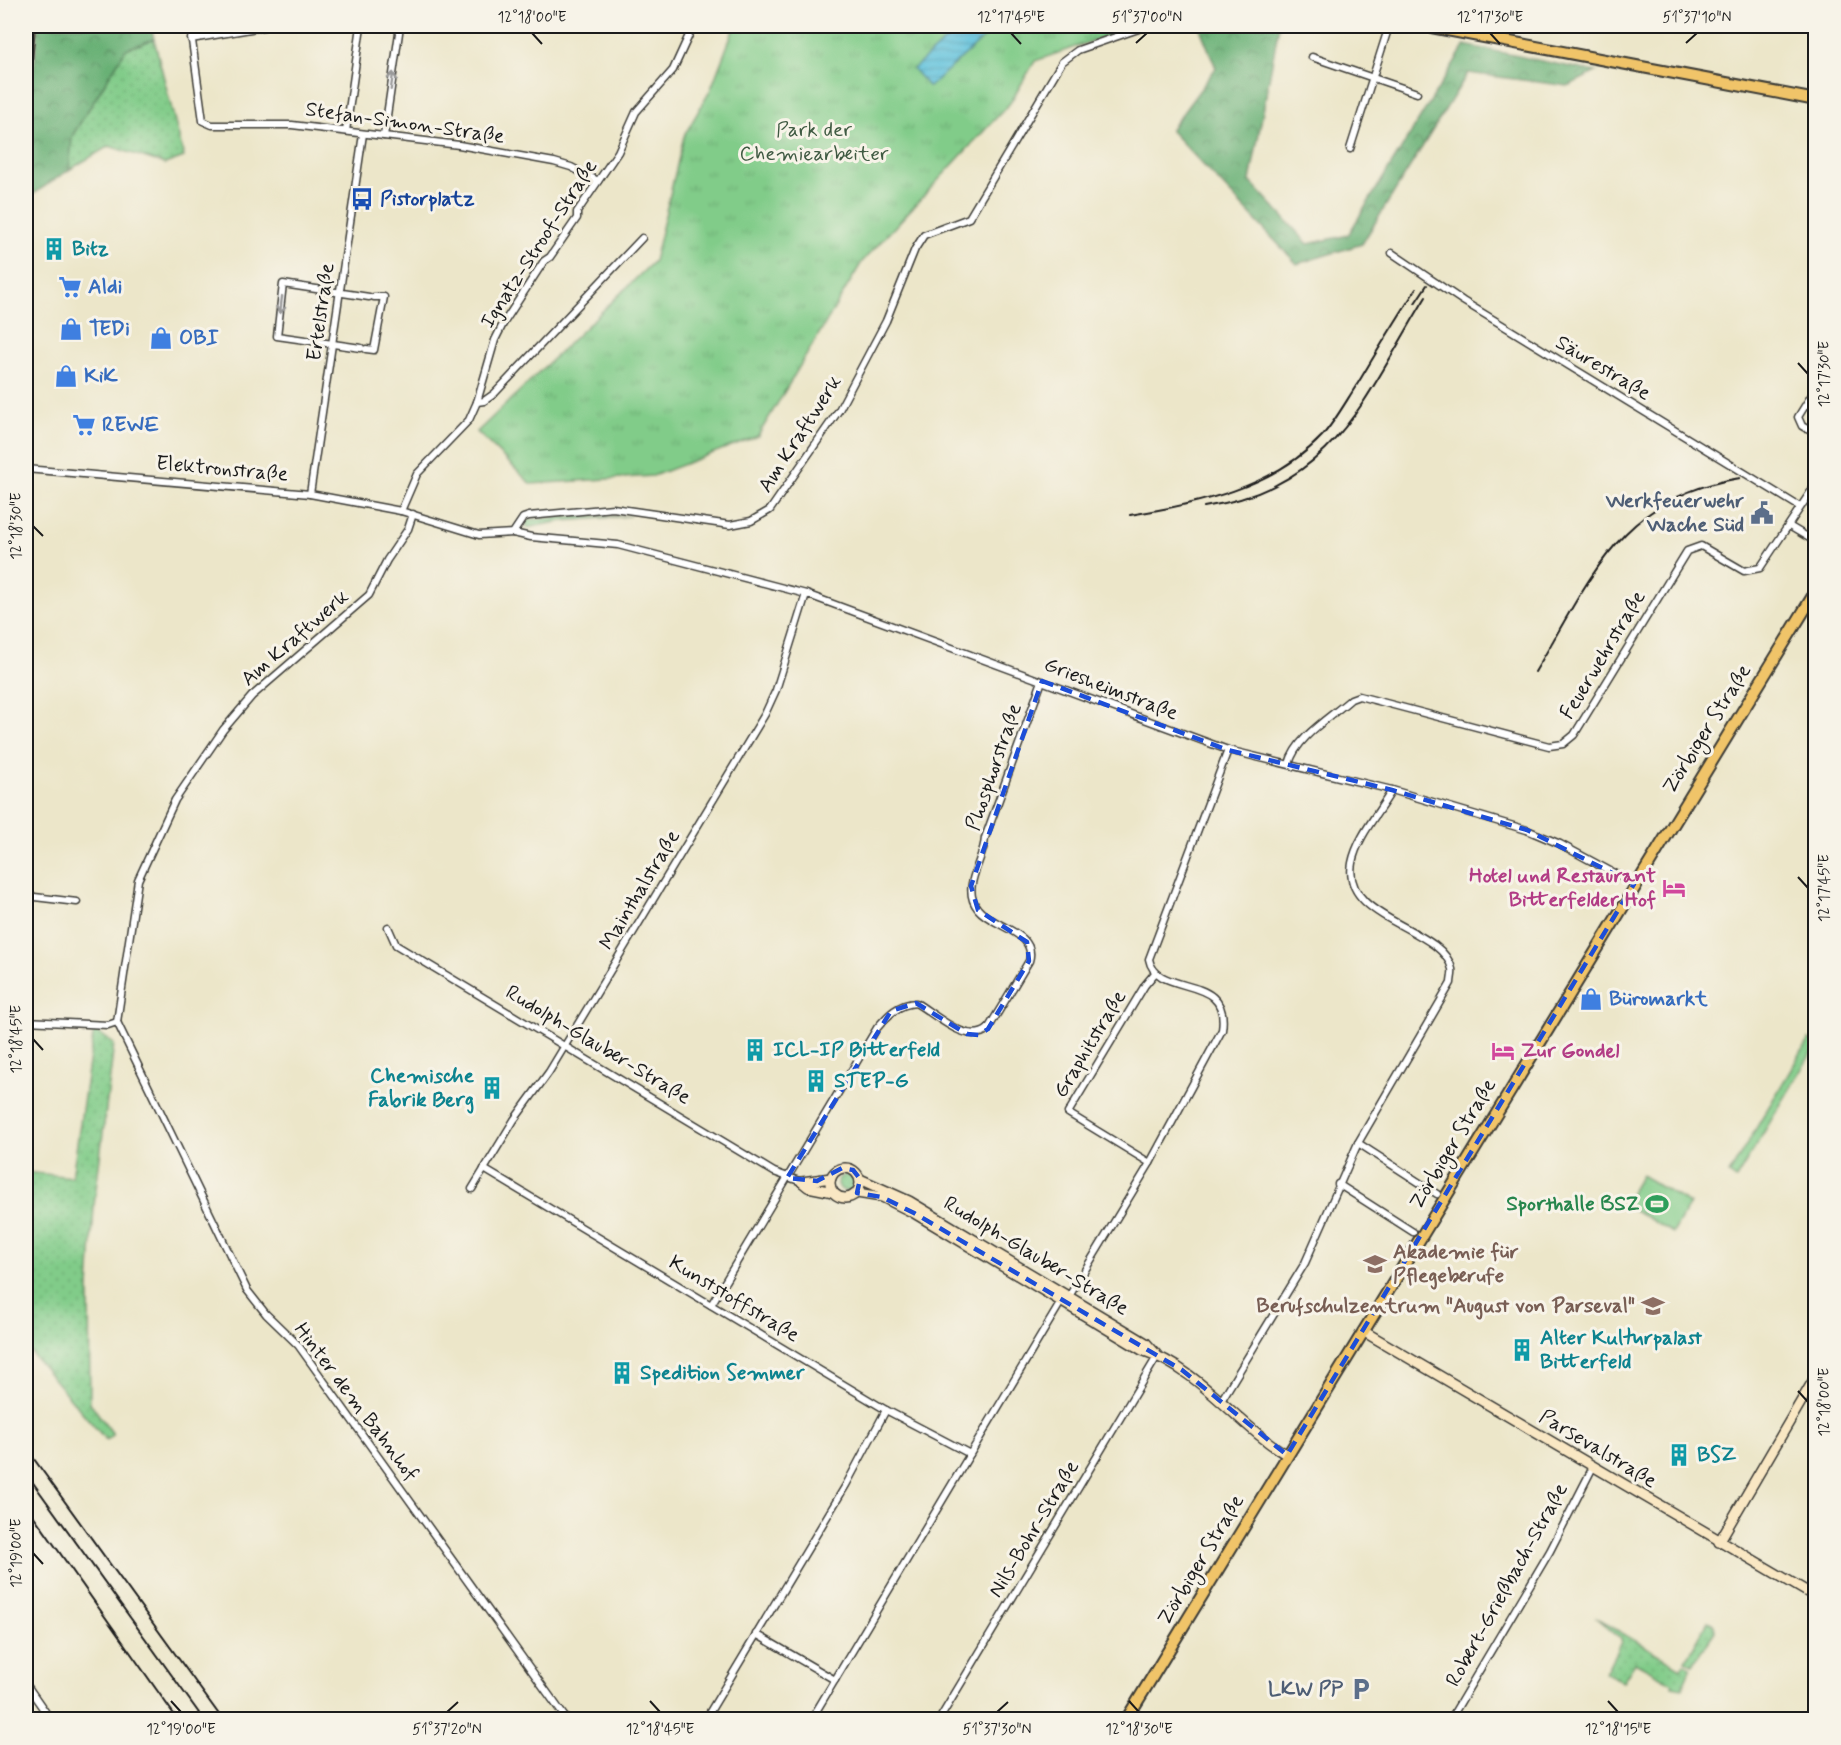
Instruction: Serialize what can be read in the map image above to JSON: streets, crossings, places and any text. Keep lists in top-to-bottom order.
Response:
{
  "streets": {
    "main road": ["Zörbiger Straße"],
    "street": [
      "Stefan-Simon-Straße",
      "Ignatz-Stroof-Straße",
      "Ertelstraße",
      "Säurestraße",
      "Am Kraftwerk",
      "Elektronstraße",
      "Feuerwehrstraße",
      "Griesheimstraße",
      "Phosphorstraße",
      "Mainthalstraße",
      "Graphitstraße",
      "Rudolph-Glauber-Straße",
      "Kunststoffstraße",
      "Hinter dem Bahnhof",
      "Parsevalstraße",
      "Nils-Bohr-Straße",
      "Robert-Grießbach-Straße"
    ]
  },
  "crossings": [
    ["Stefan-Simon-Straße", "Ignatz-Stroof-Straße"],
    ["Stefan-Simon-Straße", "Ertelstraße"],
    ["Ignatz-Stroof-Straße", "Elektronstraße"],
    ["Ertelstraße", "Elektronstraße"],
    ["Am Kraftwerk", "Elektronstraße"],
    ["Am Kraftwerk", "Griesheimstraße"],
    ["Am Kraftwerk", "Hinter dem Bahnhof"],
    ["Feuerwehrstraße", "Griesheimstraße"],
    ["Griesheimstraße", "Zörbiger Straße"],
    ["Griesheimstraße", "Phosphorstraße"],
    ["Griesheimstraße", "Mainthalstraße"],
    ["Zörbiger Straße", "Rudolph-Glauber-Straße"],
    ["Zörbiger Straße", "Parsevalstraße"],
    ["Phosphorstraße", "Rudolph-Glauber-Straße"],
    ["Mainthalstraße", "Rudolph-Glauber-Straße"],
    ["Mainthalstraße", "Kunststoffstraße"],
    ["Rudolph-Glauber-Straße", "Nils-Bohr-Straße"],
    ["Parsevalstraße", "Robert-Grießbach-Straße"]
  ],
  "parks": ["Park der Chemiearbeiter"],
  "places": {
    "bus stop": ["Pistorplatz"],
    "building": [
      "Bitz",
      "ICL-IP Bitterfeld",
      "STEP-G",
      "Chemische Fabrik Berg",
      "Alter Kulturpalast Bitterfeld",
      "Spedition Semmer",
      "BSZ"
    ],
    "supermarket": ["Aldi", "REWE"],
    "shop": [
      "TEDi",
      "OBI",
      "KiK",
      "Büromarkt"
    ],
    "public building": ["Werkfeuerwehr Wache Süd"],
    "hotel": ["Hotel und Restaurant Bitterfelder Hof", "Zur Gondel"],
    "sports": ["Sporthalle BSZ"],
    "school or university": ["Akademie für Pflegeberufe", "Berufschulzentrum \"August von Parseval\""],
    "parking": ["LKW PP"]
  },
  "coordinates": [
    "12°18'00\"E",
    "12°17'45\"E",
    "51°37'00\"N",
    "12°17'30\"E",
    "51°37'10\"N",
    "12°18'30\"E",
    "12°18'45\"E",
    "12°19'00\"E",
    "51°37'20\"N",
    "51°37'30\"N",
    "12°18'15\"E"
  ]
}
